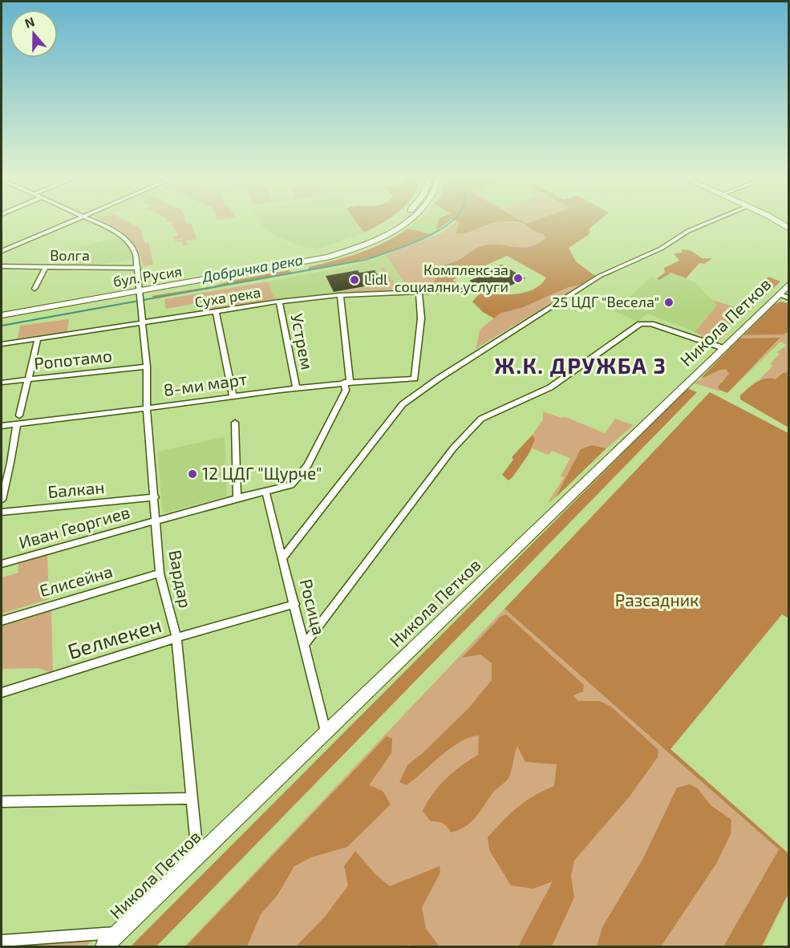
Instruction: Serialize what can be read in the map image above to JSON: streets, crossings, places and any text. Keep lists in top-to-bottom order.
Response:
{
  "streets": {
    "main road": ["бул. Русия", "Никола Петков"],
    "street": [
      "Волга",
      "Суха река",
      "Устрем",
      "Ропотамо",
      "8-ми март",
      "Балкан",
      "Иван Георгиев",
      "Вардар",
      "Елисейна",
      "Росица",
      "Белмекен"
    ]
  },
  "crossings": [
    ["Волга", "Вардар"],
    ["бул. Русия", "Вардар"],
    ["Суха река", "Устрем"],
    ["Суха река", "8-ми март"],
    ["Суха река", "Вардар"],
    ["Никола Петков", "Вардар"],
    ["Никола Петков", "Росица"],
    ["Устрем", "8-ми март"],
    ["Ропотамо", "Вардар"],
    ["8-ми март", "Вардар"],
    ["Балкан", "Вардар"],
    ["Иван Георгиев", "Вардар"],
    ["Вардар", "Елисейна"],
    ["Вардар", "Белмекен"],
    ["Росица", "Белмекен"]
  ],
  "districts": ["Ж.К. ДРУЖБА 3"],
  "water": ["Добричка река"],
  "parks": ["Разсадник"],
  "places": [
    "Комплекс за социални услуги",
    "Lidl",
    "25 ЦДГ \"Весела\"",
    "12 ЦДГ \"Щурче\""
  ],
  "north": "top"
}
